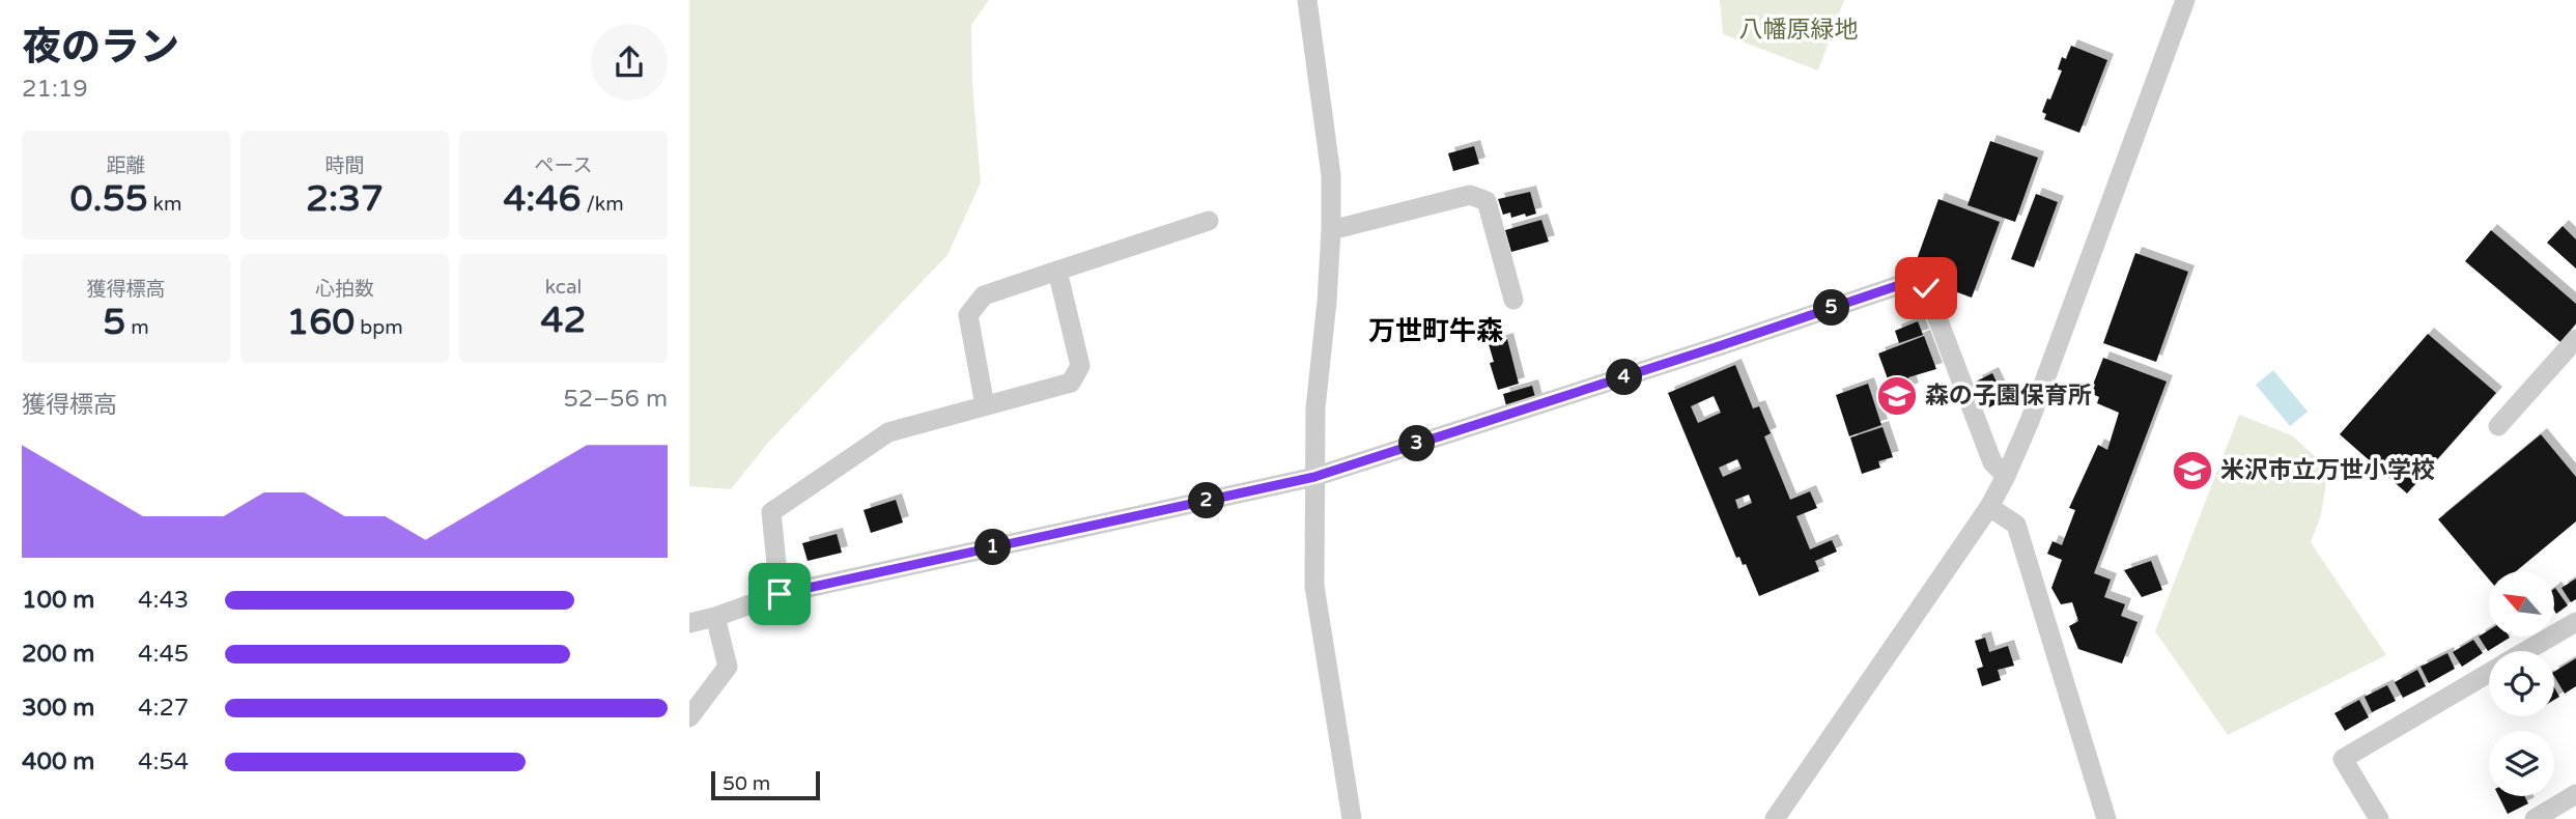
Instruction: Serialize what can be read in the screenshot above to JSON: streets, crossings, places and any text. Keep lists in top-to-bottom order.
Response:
{
  "districts": ["万世町牛森"],
  "parks": ["八幡原緑地"],
  "places": {
    "school or university": ["森の子園保育所", "米沢市立万世小学校"]
  },
  "scale_bar": "50 m",
  "north": "top left",
  "page": {
    "heading": ["夜のラン", "21:19"],
    "stats": [
      ["距離", "0.55 km"],
      ["時間", "2:37"],
      ["ペース", "4:46 /km"],
      ["獲得標高", "5 m"],
      ["心拍数", "160 bpm"],
      ["kcal", "42"]
    ],
    "pins": [
      "5",
      "4",
      "3",
      "2",
      "1"
    ],
    "chart": ["獲得標高", "52–56 m"],
    "list": [
      {
        "name": "100 m",
        "note": "4:43"
      },
      {
        "name": "200 m",
        "note": "4:45"
      },
      {
        "name": "300 m",
        "note": "4:27"
      },
      {
        "name": "400 m",
        "note": "4:54"
      }
    ],
    "scale": "50 m"
  }
}
